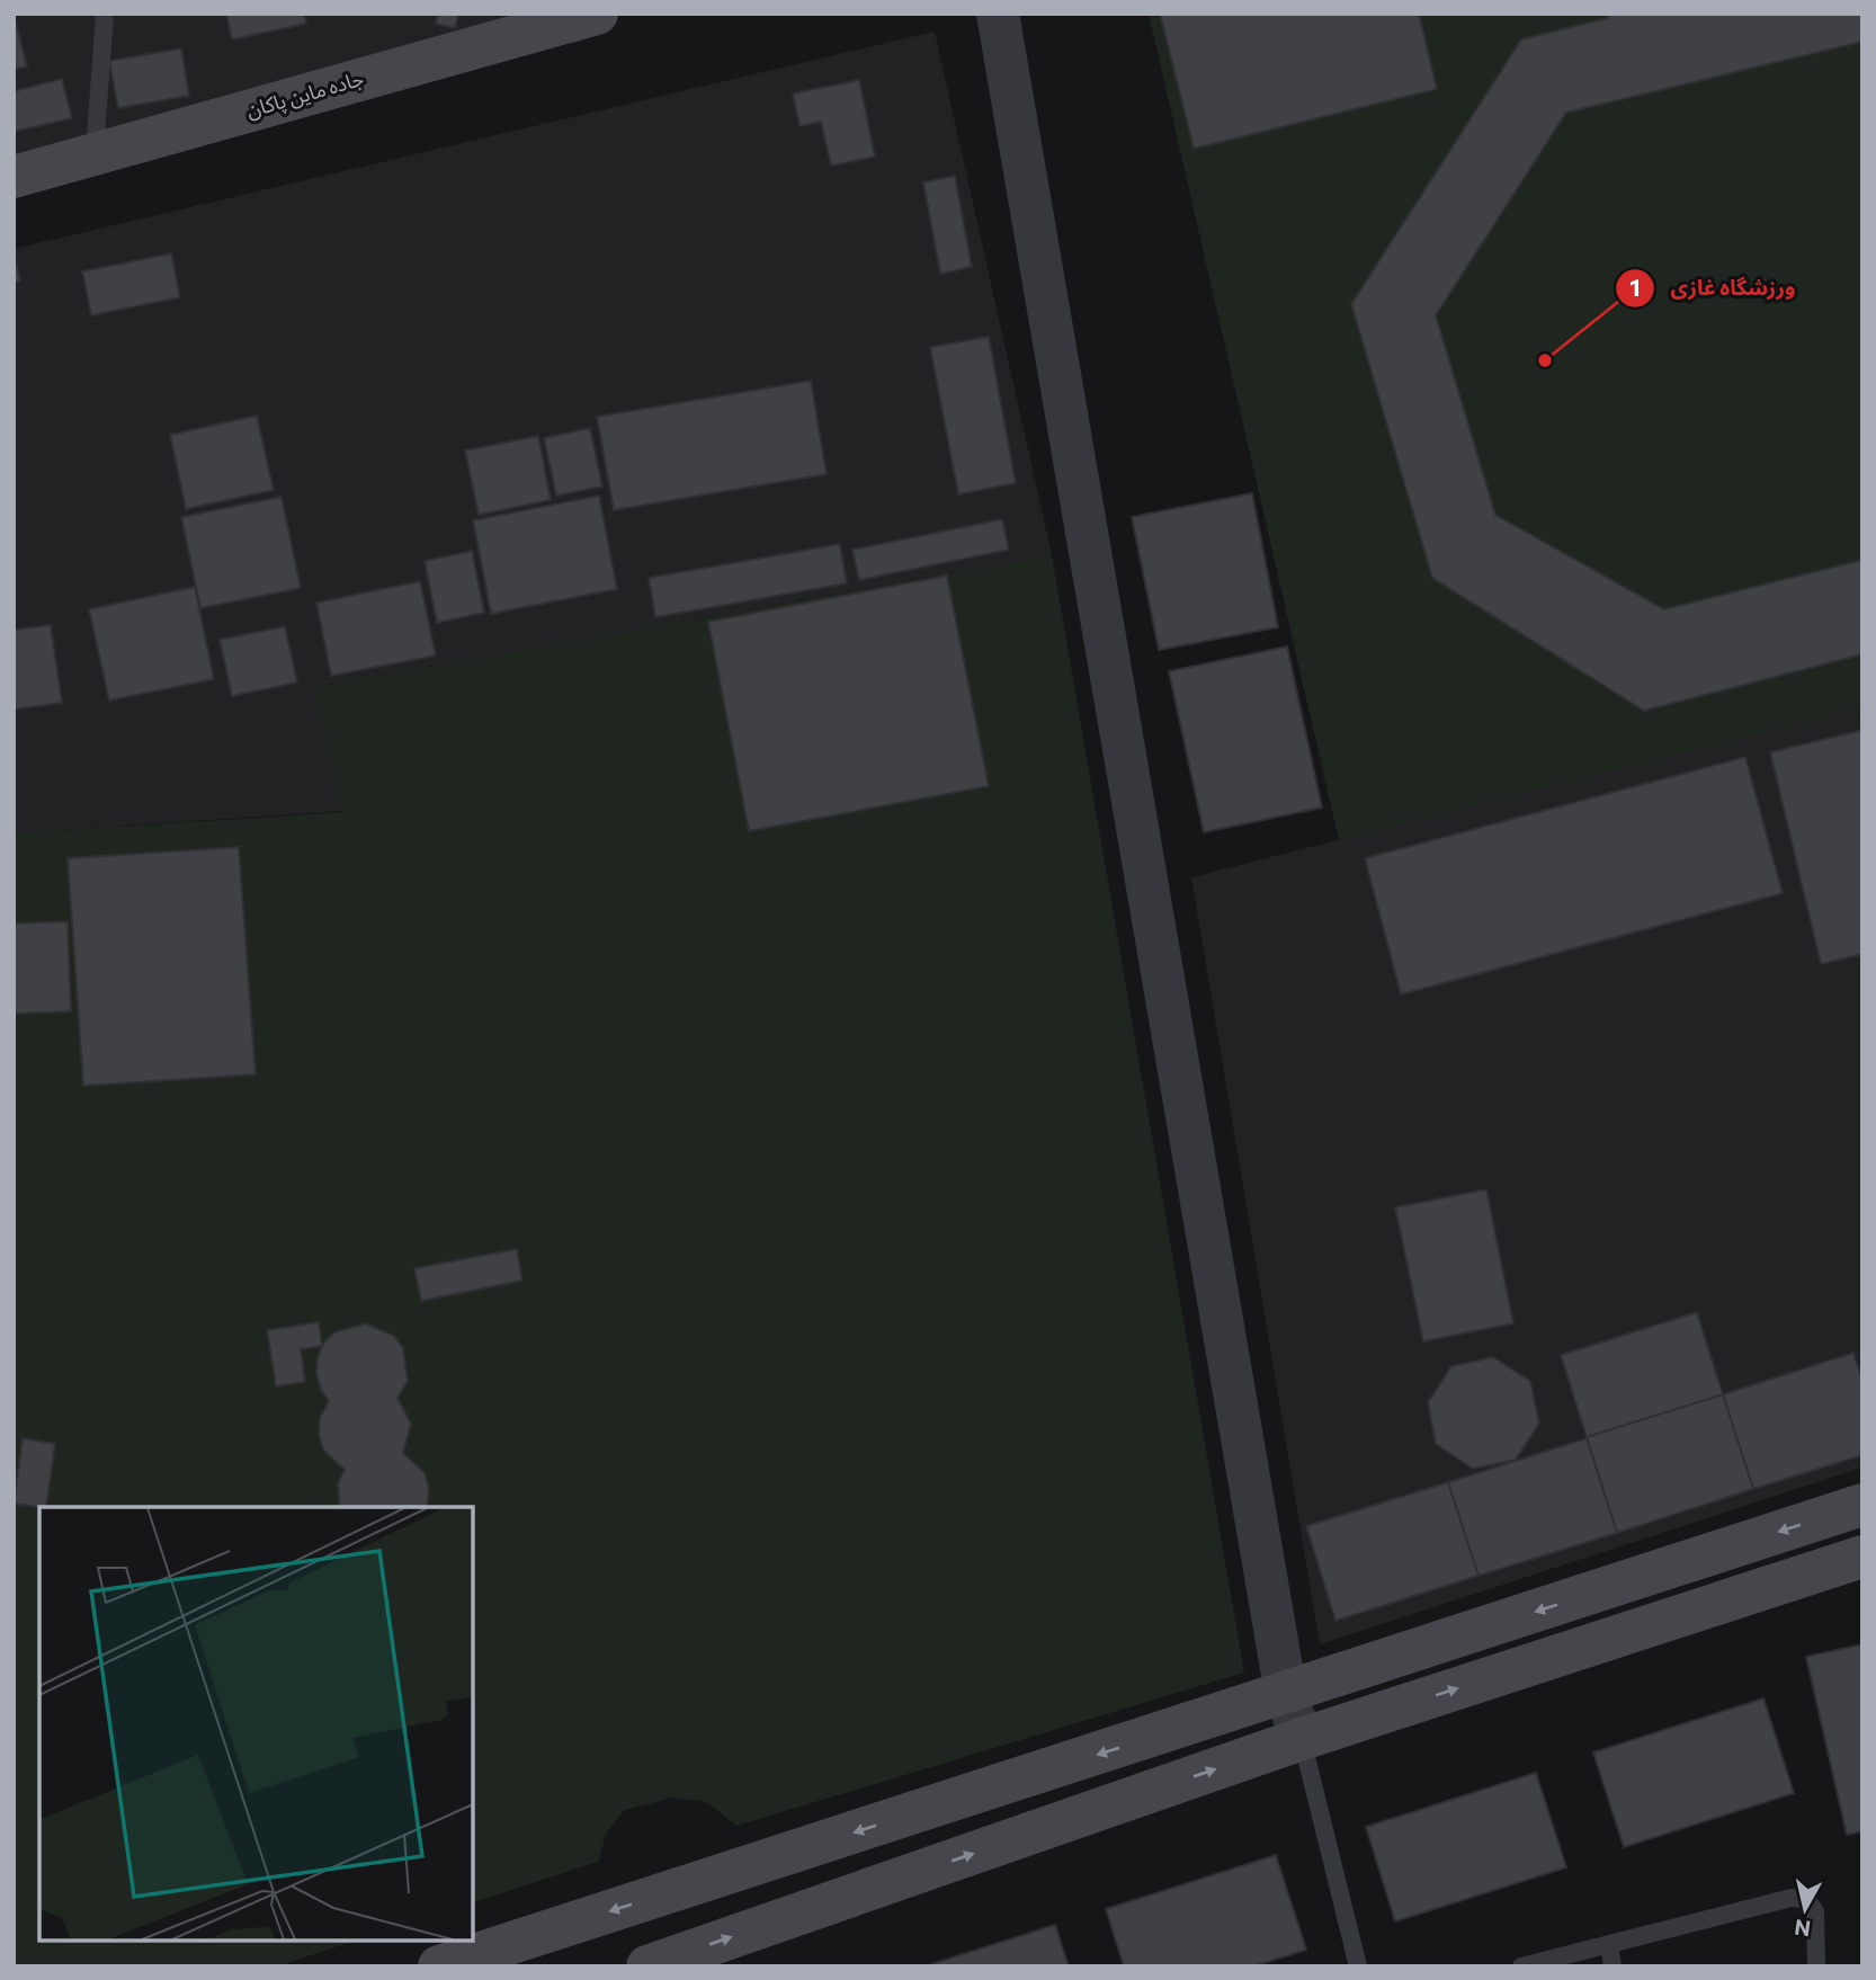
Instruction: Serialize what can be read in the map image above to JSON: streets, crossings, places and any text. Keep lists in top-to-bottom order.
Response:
{
  "streets": {
    "main road": ["جاده ماین پاکان"]
  },
  "places": ["ورزشگاه غازی"],
  "north": "bottom"
}
